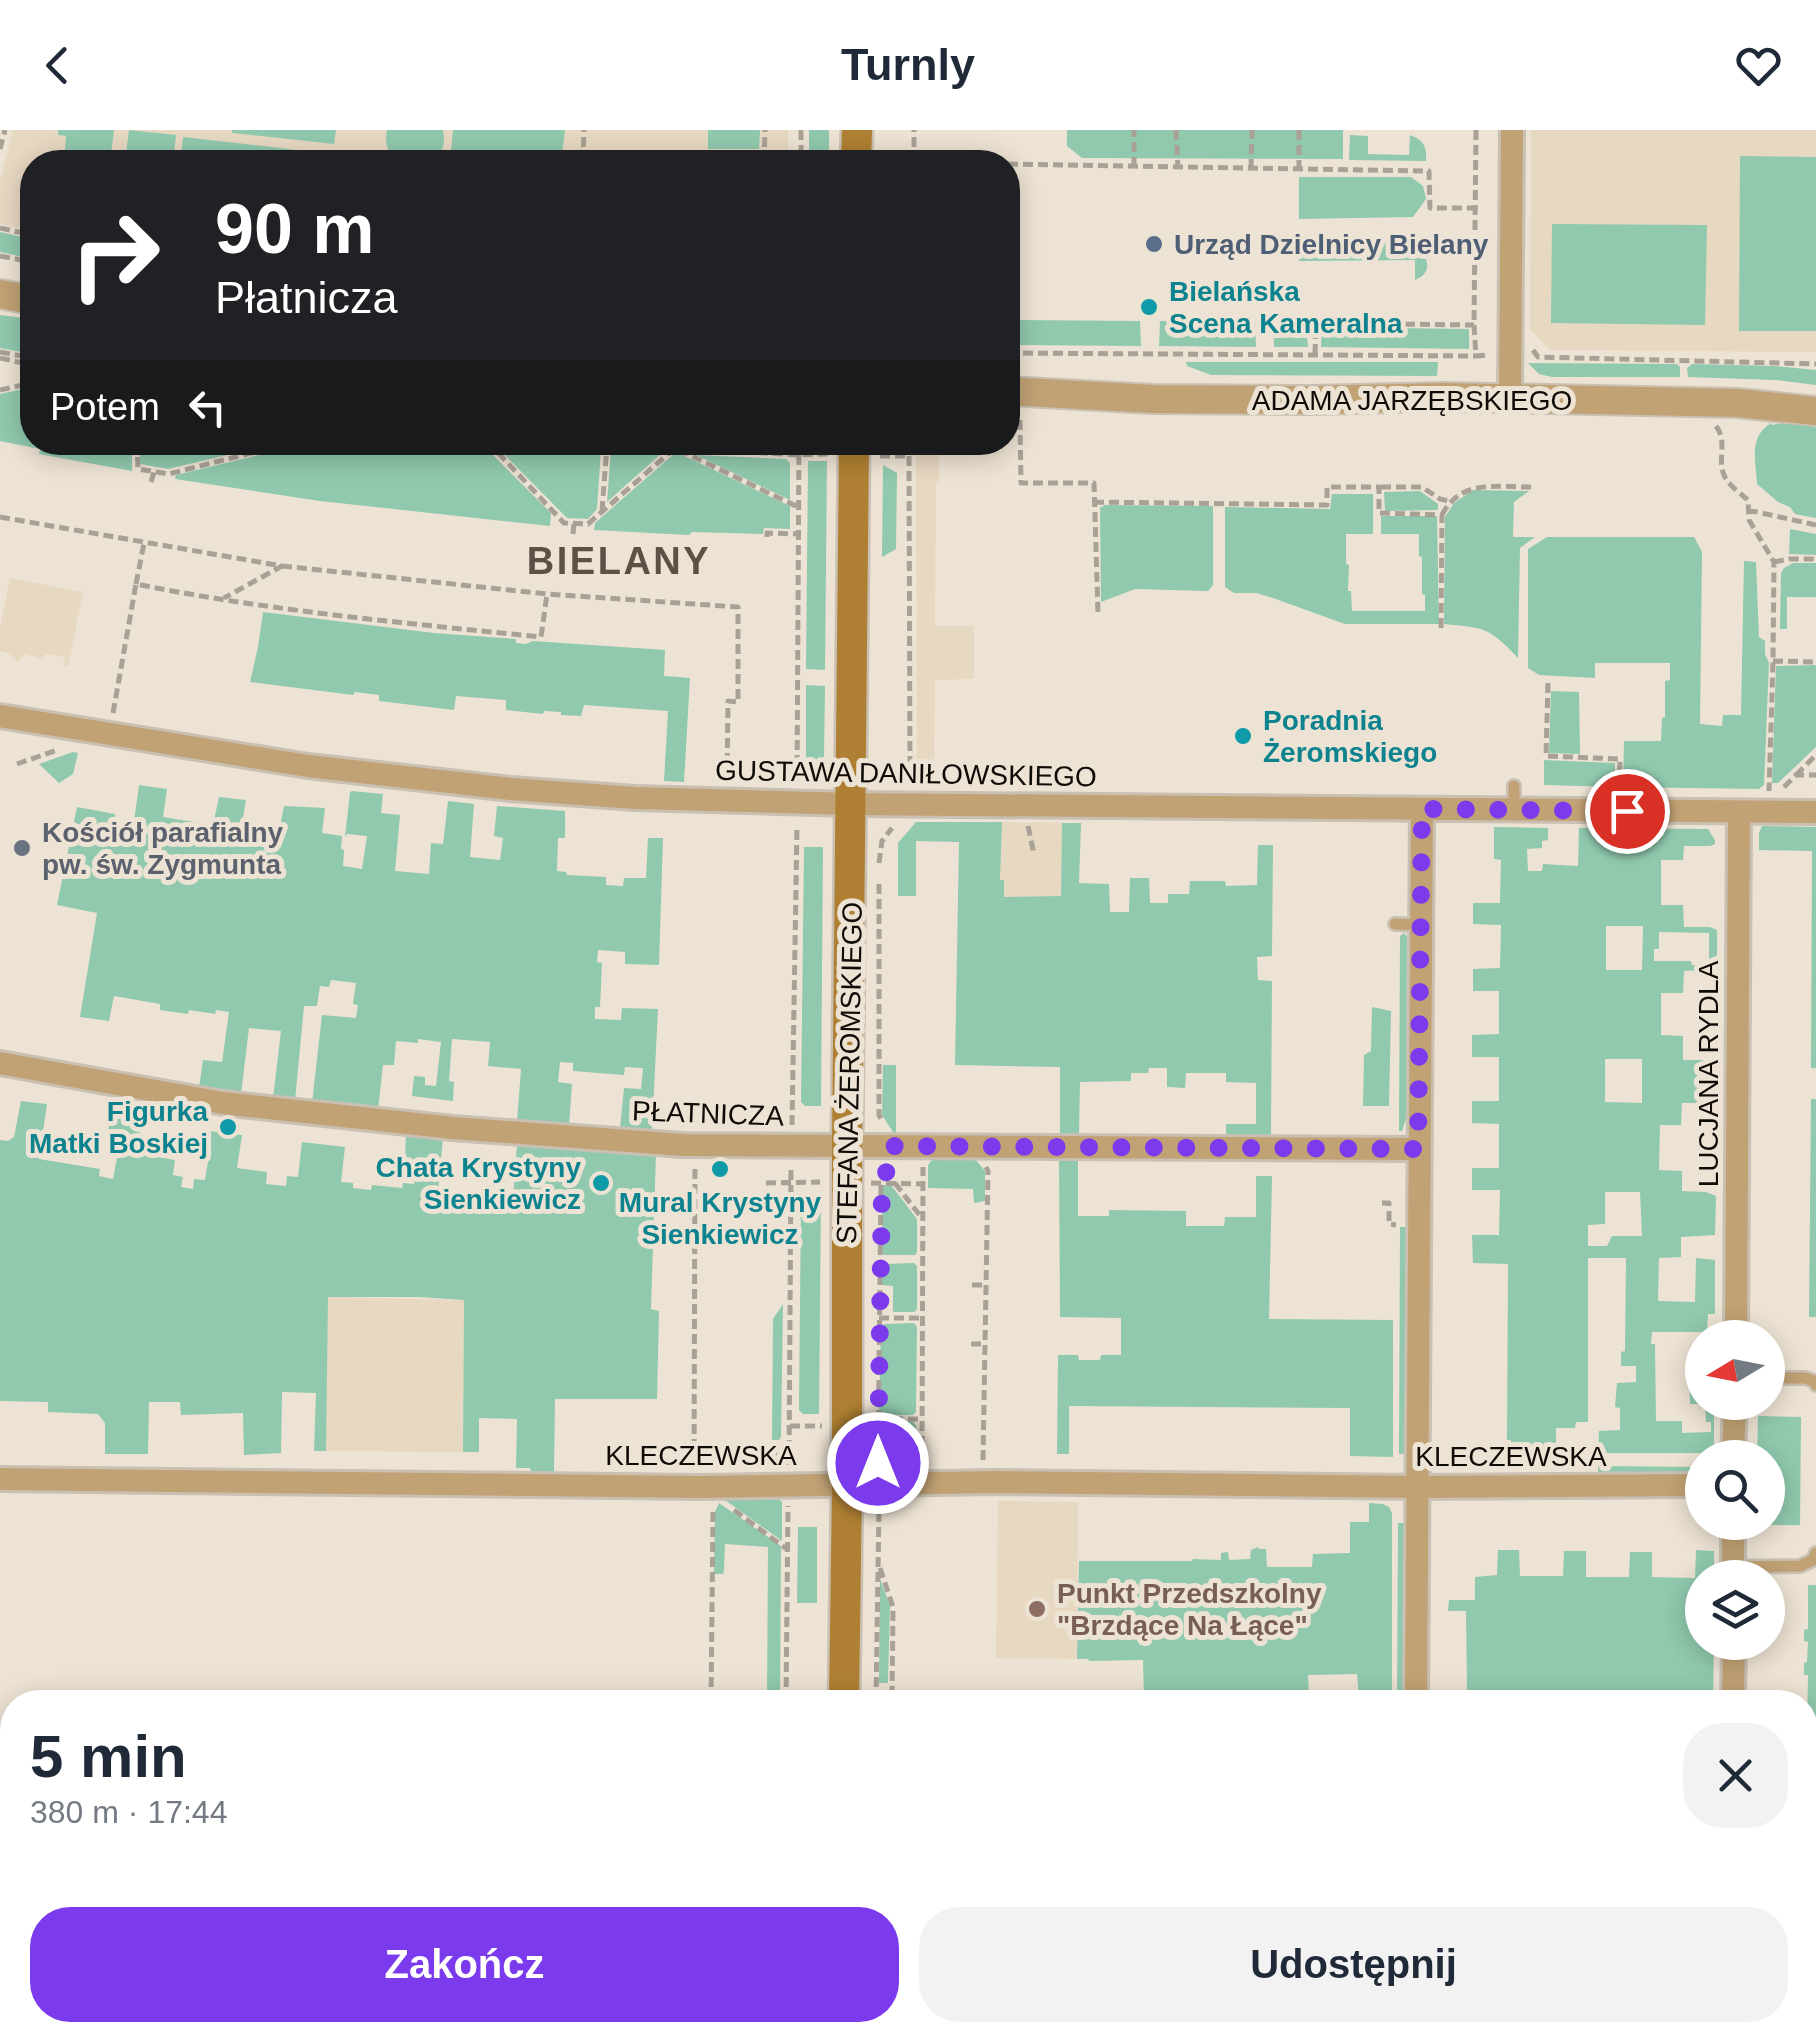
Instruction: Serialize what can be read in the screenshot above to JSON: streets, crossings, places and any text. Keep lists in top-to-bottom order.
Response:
{
  "streets": {
    "main road": ["STEFANA ŻEROMSKIEGO"],
    "street": [
      "ADAMA JARZĘBSKIEGO",
      "GUSTAWA DANIŁOWSKIEGO",
      "LUCJANA RYDLA",
      "PŁATNICZA",
      "KLECZEWSKA"
    ]
  },
  "crossings": [
    ["GUSTAWA DANIŁOWSKIEGO", "STEFANA ŻEROMSKIEGO"],
    ["GUSTAWA DANIŁOWSKIEGO", "LUCJANA RYDLA"],
    ["STEFANA ŻEROMSKIEGO", "PŁATNICZA"],
    ["STEFANA ŻEROMSKIEGO", "KLECZEWSKA"]
  ],
  "districts": ["BIELANY"],
  "places": [
    "Urząd Dzielnicy Bielany",
    "Bielańska Scena Kameralna",
    "Poradnia Żeromskiego",
    "Kościół parafialny pw. św. Zygmunta",
    "Figurka Matki Boskiej",
    "Mural Krystyny Sienkiewicz",
    "Chata Krystyny Sienkiewicz",
    "Punkt Przedszkolny \"Brzdące Na Łące\""
  ],
  "north": "left",
  "page": {
    "header": "Turnly",
    "turn": ["90 m", "Płatnicza"],
    "then": "Potem",
    "heading": ["5 min", "380 m · 17:44"],
    "buttons": ["Zakończ", "Udostępnij"]
  }
}
